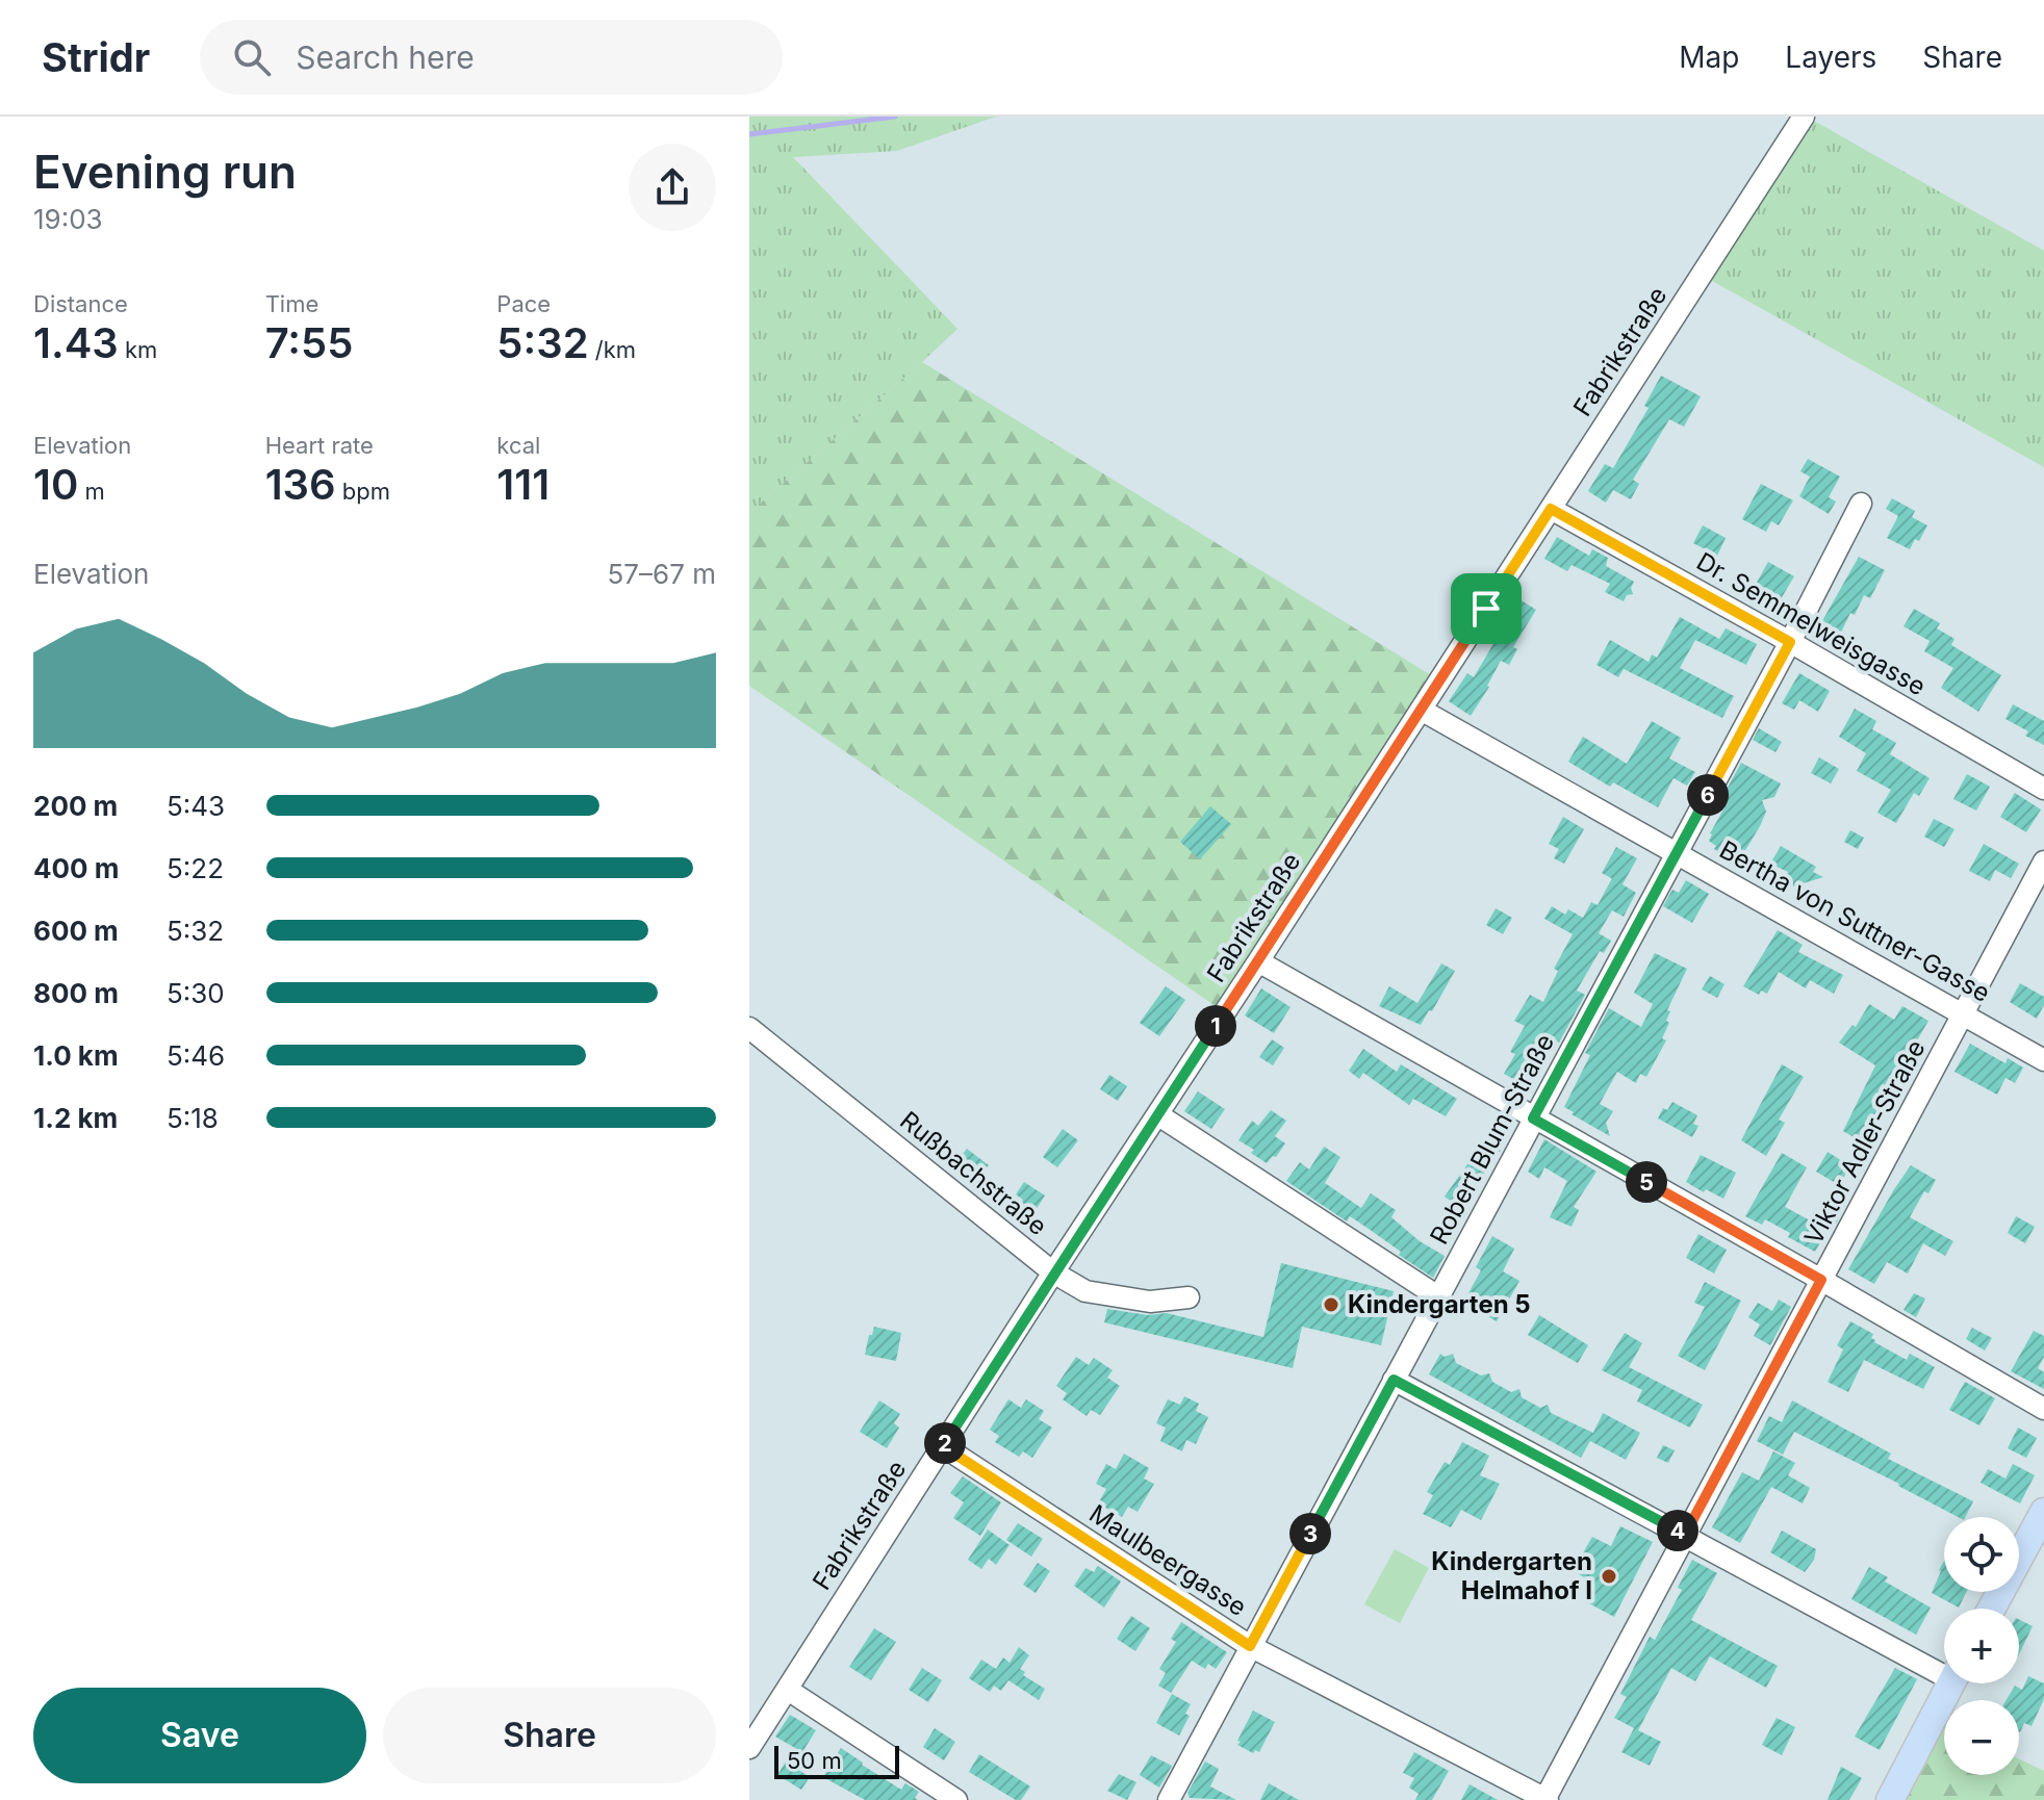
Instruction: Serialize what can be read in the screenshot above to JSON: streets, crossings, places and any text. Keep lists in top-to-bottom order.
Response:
{
  "streets": {
    "street": [
      "Fabrikstraße",
      "Dr. Semmelweisgasse",
      "Bertha von Suttner-Gasse",
      "Robert Blum-Straße",
      "Viktor Adler-Straße",
      "Rußbachstraße",
      "Maulbeergasse"
    ]
  },
  "crossings": [
    ["Fabrikstraße", "Dr. Semmelweisgasse"],
    ["Fabrikstraße", "Bertha von Suttner-Gasse"],
    ["Fabrikstraße", "Rußbachstraße"],
    ["Fabrikstraße", "Maulbeergasse"],
    ["Dr. Semmelweisgasse", "Robert Blum-Straße"],
    ["Bertha von Suttner-Gasse", "Robert Blum-Straße"],
    ["Bertha von Suttner-Gasse", "Viktor Adler-Straße"],
    ["Robert Blum-Straße", "Maulbeergasse"],
    ["Viktor Adler-Straße", "Maulbeergasse"]
  ],
  "places": ["Kindergarten 5", "Kindergarten Helmahof I"],
  "scale_bar": "50 m",
  "page": {
    "header": "Stridr",
    "search": "Search here",
    "nav": ["Map", "Layers", "Share"],
    "heading": ["Evening run", "19:03"],
    "stats": [
      ["Distance", "1.43 km"],
      ["Time", "7:55"],
      ["Pace", "5:32 /km"],
      ["Elevation", "10 m"],
      ["Heart rate", "136 bpm"],
      ["kcal", "111"]
    ],
    "chart": ["Elevation", "57–67 m"],
    "list": [
      {
        "name": "200 m",
        "note": "5:43"
      },
      {
        "name": "400 m",
        "note": "5:22"
      },
      {
        "name": "600 m",
        "note": "5:32"
      },
      {
        "name": "800 m",
        "note": "5:30"
      },
      {
        "name": "1.0 km",
        "note": "5:46"
      },
      {
        "name": "1.2 km",
        "note": "5:18"
      }
    ],
    "pins": [
      "6",
      "1",
      "5",
      "2",
      "4",
      "3"
    ],
    "map_buttons": ["+", "−"],
    "buttons": ["Save", "Share"],
    "scale": "50 m"
  }
}
